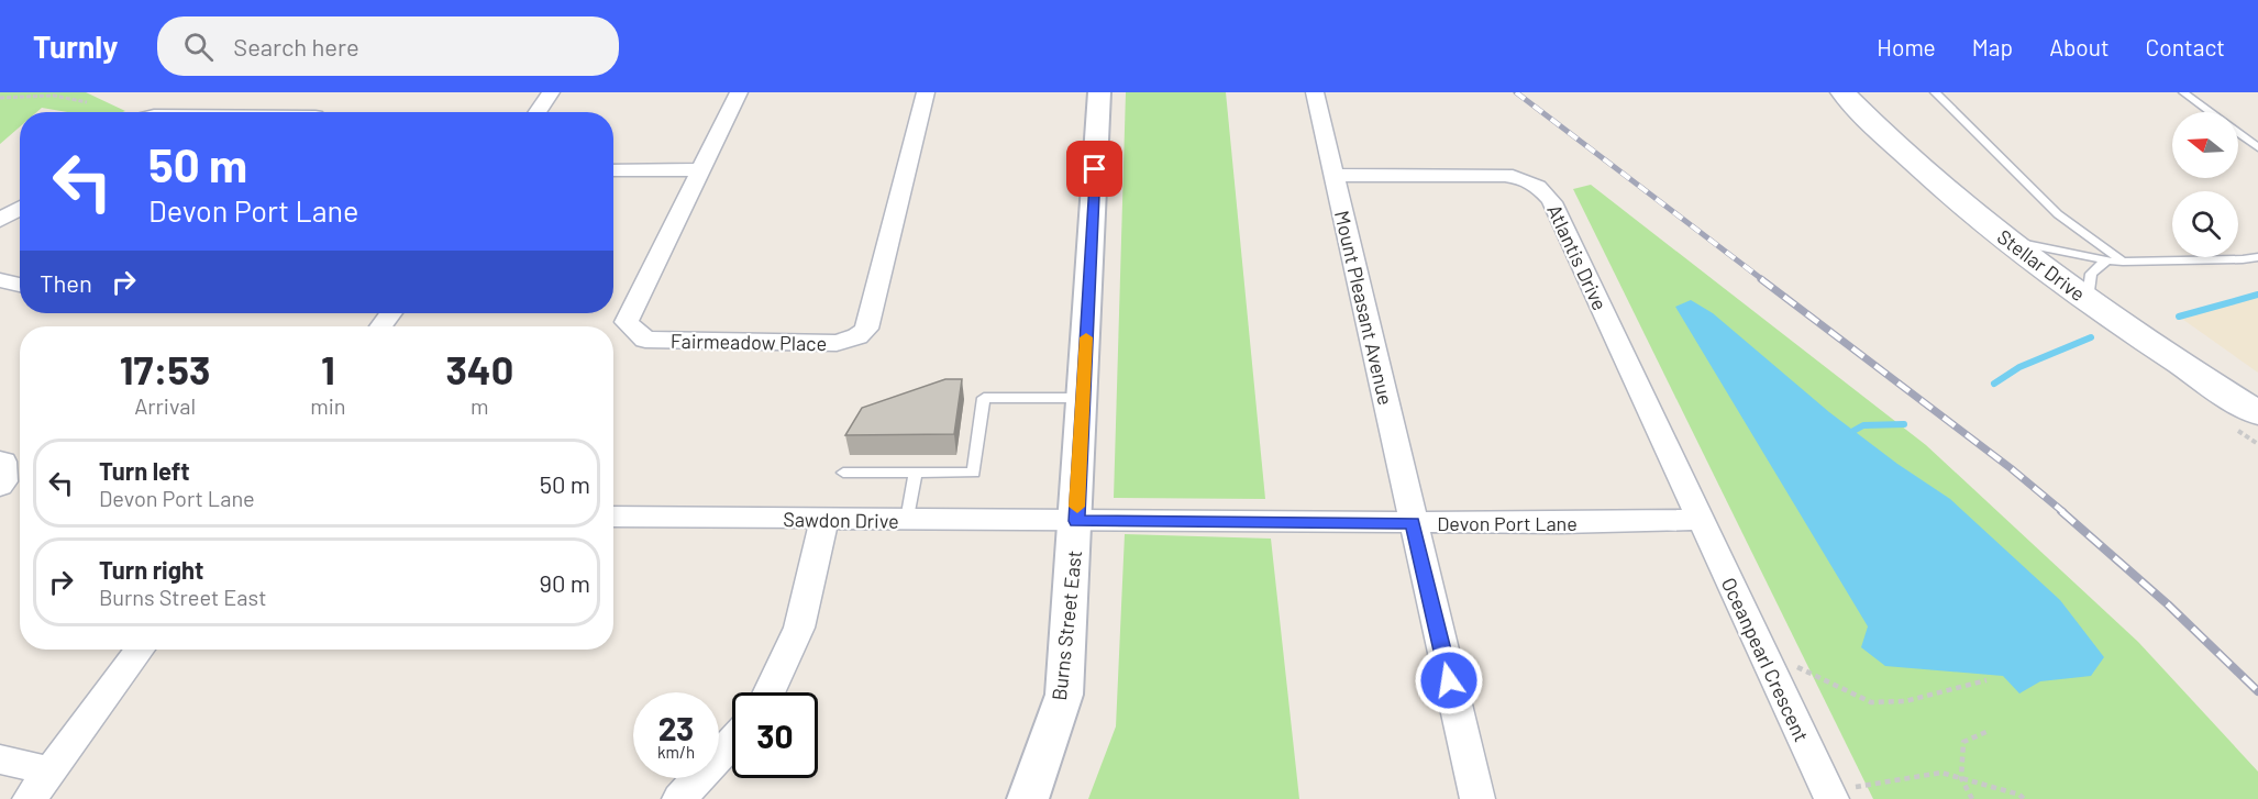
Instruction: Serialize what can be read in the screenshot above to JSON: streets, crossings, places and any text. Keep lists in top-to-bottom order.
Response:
{
  "streets": {
    "main road": ["Stellar Drive"],
    "street": [
      "Atlantis Drive",
      "Mount Pleasant Avenue",
      "Fairmeadow Place",
      "Sawdon Drive",
      "Devon Port Lane",
      "Burns Street East",
      "Oceanpearl Crescent"
    ]
  },
  "crossings": [
    ["Atlantis Drive", "Mount Pleasant Avenue"],
    ["Atlantis Drive", "Devon Port Lane"],
    ["Atlantis Drive", "Oceanpearl Crescent"],
    ["Mount Pleasant Avenue", "Devon Port Lane"],
    ["Sawdon Drive", "Devon Port Lane"],
    ["Sawdon Drive", "Burns Street East"],
    ["Devon Port Lane", "Burns Street East"],
    ["Devon Port Lane", "Oceanpearl Crescent"]
  ],
  "north": "left",
  "page": {
    "header": "Turnly",
    "search": "Search here",
    "nav": [
      "Home",
      "Map",
      "About",
      "Contact"
    ],
    "turn": ["50 m", "Devon Port Lane"],
    "then": "Then",
    "eta": [
      "17:53",
      "Arrival",
      "1",
      "min",
      "340",
      "m"
    ],
    "list": [
      {
        "name": "Turn left",
        "note": "Devon Port Lane",
        "value": "50 m"
      },
      {
        "name": "Turn right",
        "note": "Burns Street East",
        "value": "90 m"
      }
    ],
    "speed": "23 km/h",
    "limit": "30"
  }
}
